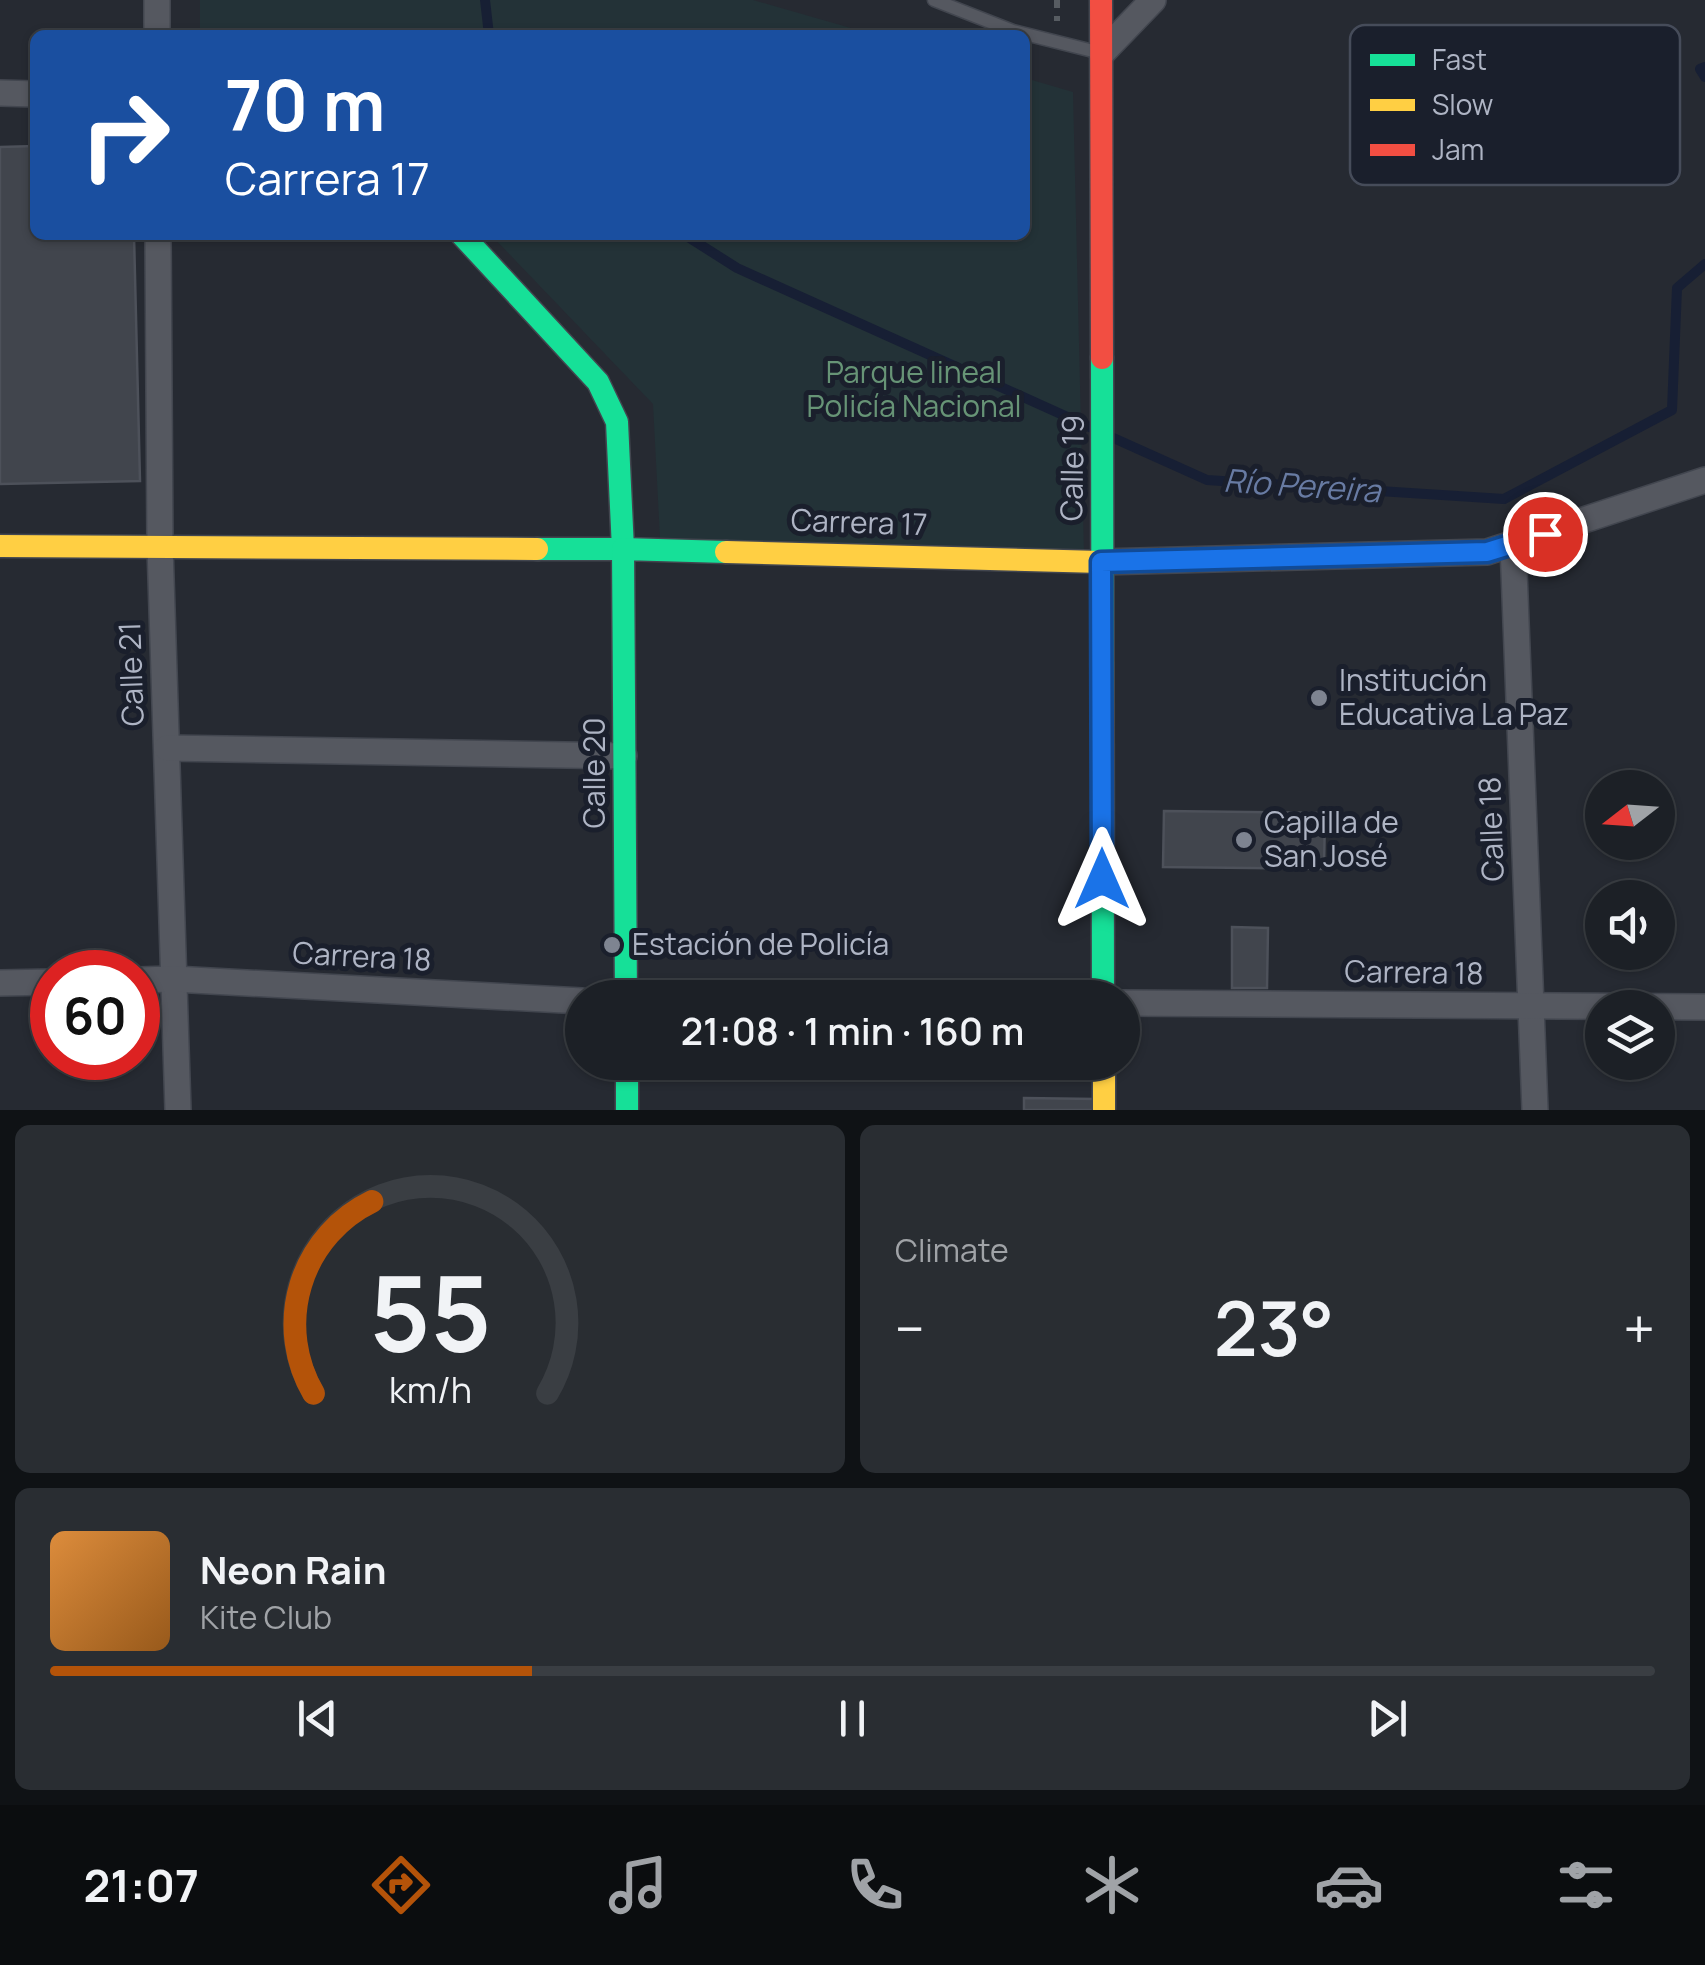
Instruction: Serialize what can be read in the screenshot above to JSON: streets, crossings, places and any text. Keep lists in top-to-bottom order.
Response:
{
  "streets": {
    "main road": ["Calle 19", "Carrera 17", "Calle 20"],
    "street": ["Calle 21", "Calle 18", "Carrera 18"]
  },
  "crossings": [
    ["Calle 19", "Carrera 17"],
    ["Carrera 17", "Calle 21"],
    ["Carrera 17", "Calle 20"],
    ["Carrera 17", "Calle 18"],
    ["Calle 21", "Carrera 18"],
    ["Calle 18", "Carrera 18"]
  ],
  "water": ["Río Pereira"],
  "parks": ["Parque lineal Policía Nacional"],
  "places": ["Institución Educativa La Paz", "Capilla de San José", "Estación de Policía"],
  "legend": ["Fast", "Slow", "Jam"],
  "north": "left",
  "page": {
    "turn": ["70 m", "Carrera 17"],
    "limit": "60",
    "trip": "21:08 · 1 min · 160 m",
    "tile": "Climate",
    "heat": ["−", "23°", "+"],
    "song": ["Neon Rain", "Kite Club"],
    "tabs": "21:07",
    "gauge": ["55", "km/h"]
  }
}
